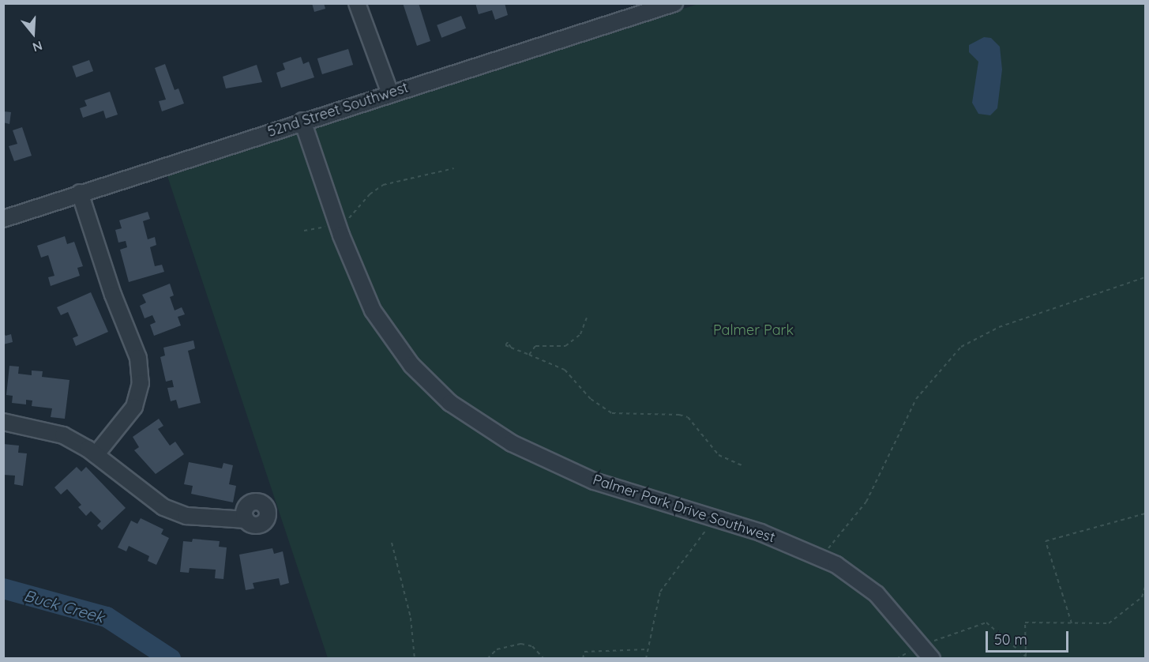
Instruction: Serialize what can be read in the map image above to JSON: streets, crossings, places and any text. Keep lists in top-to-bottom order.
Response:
{
  "streets": {
    "street": ["52nd Street Southwest", "Palmer Park Drive Southwest"]
  },
  "crossings": [
    ["52nd Street Southwest", "Palmer Park Drive Southwest"]
  ],
  "water": ["Buck Creek"],
  "parks": ["Palmer Park"],
  "scale_bar": "50 m",
  "north": "bottom"
}
